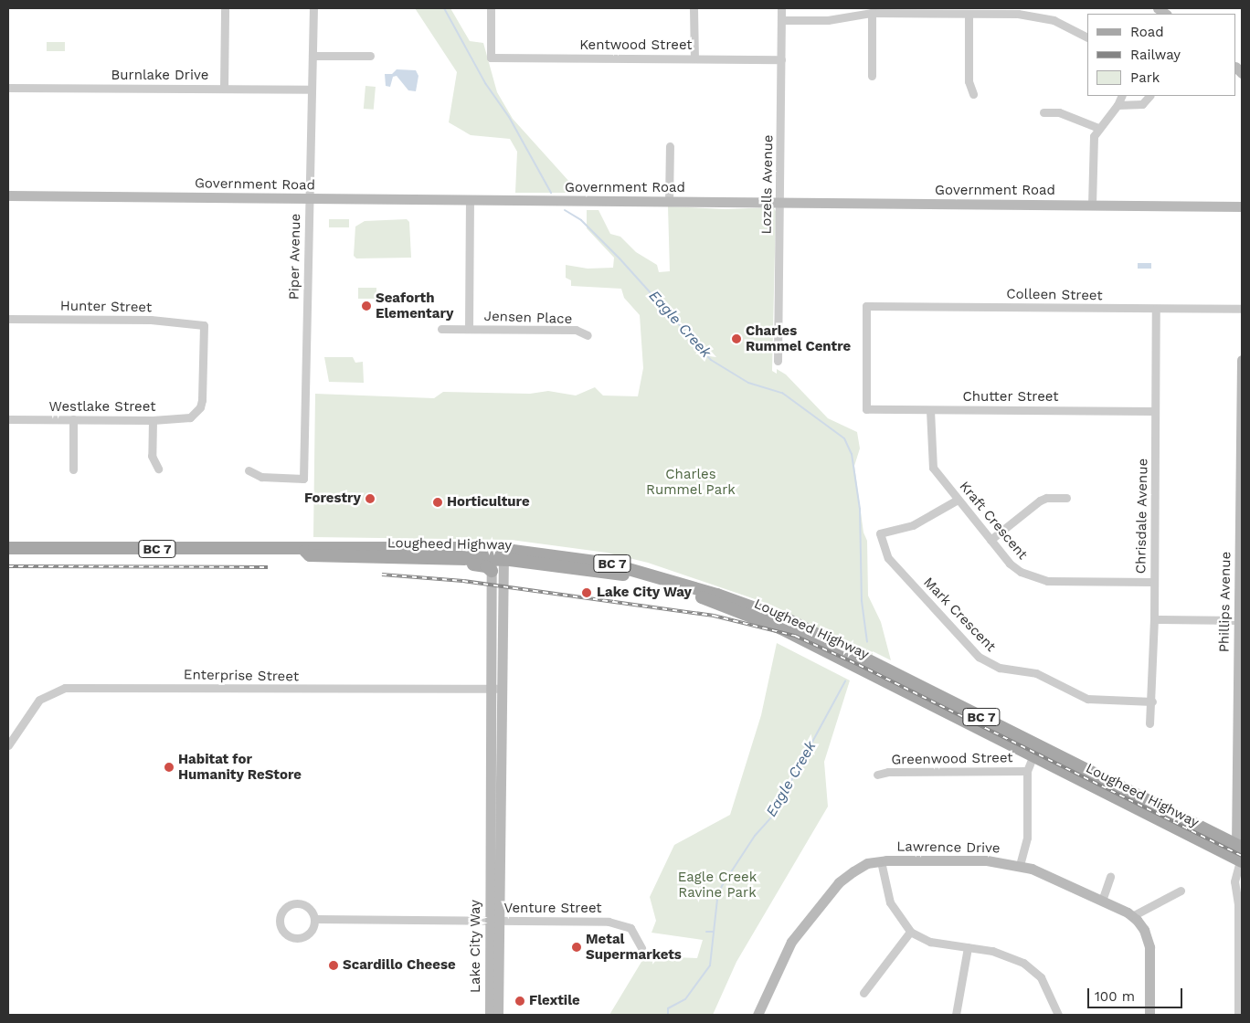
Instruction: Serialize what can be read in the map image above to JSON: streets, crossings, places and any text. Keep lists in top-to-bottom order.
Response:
{
  "streets": {
    "main road": ["Lougheed Highway", "BC 7"],
    "street": [
      "Kentwood Street",
      "Burnlake Drive",
      "Government Road",
      "Lozells Avenue",
      "Piper Avenue",
      "Colleen Street",
      "Hunter Street",
      "Jensen Place",
      "Chutter Street",
      "Westlake Street",
      "Chrisdale Avenue",
      "Kraft Crescent",
      "Phillips Avenue",
      "Mark Crescent",
      "Enterprise Street",
      "Greenwood Street",
      "Lawrence Drive",
      "Venture Street",
      "Lake City Way"
    ]
  },
  "crossings": [
    ["Kentwood Street", "Lozells Avenue"],
    ["Burnlake Drive", "Piper Avenue"],
    ["Government Road", "Lozells Avenue"],
    ["Government Road", "Piper Avenue"],
    ["Government Road", "Jensen Place"],
    ["Colleen Street", "Chutter Street"],
    ["Colleen Street", "Chrisdale Avenue"],
    ["Hunter Street", "Westlake Street"],
    ["Chutter Street", "Chrisdale Avenue"],
    ["Chutter Street", "Kraft Crescent"],
    ["Chrisdale Avenue", "Kraft Crescent"],
    ["Chrisdale Avenue", "Mark Crescent"],
    ["Kraft Crescent", "Mark Crescent"],
    ["Lougheed Highway", "Phillips Avenue"],
    ["Lougheed Highway", "Lake City Way"],
    ["Enterprise Street", "Lake City Way"],
    ["Venture Street", "Lake City Way"]
  ],
  "water": ["Eagle Creek"],
  "parks": ["Charles Rummel Park", "Eagle Creek Ravine Park"],
  "places": [
    "Seaforth Elementary",
    "Charles Rummel Centre",
    "Forestry",
    "Horticulture",
    "Lake City Way",
    "Habitat for Humanity ReStore",
    "Metal Supermarkets",
    "Scardillo Cheese",
    "Flextile"
  ],
  "legend": ["Road", "Railway", "Park"],
  "scale_bar": "100 m"
}
